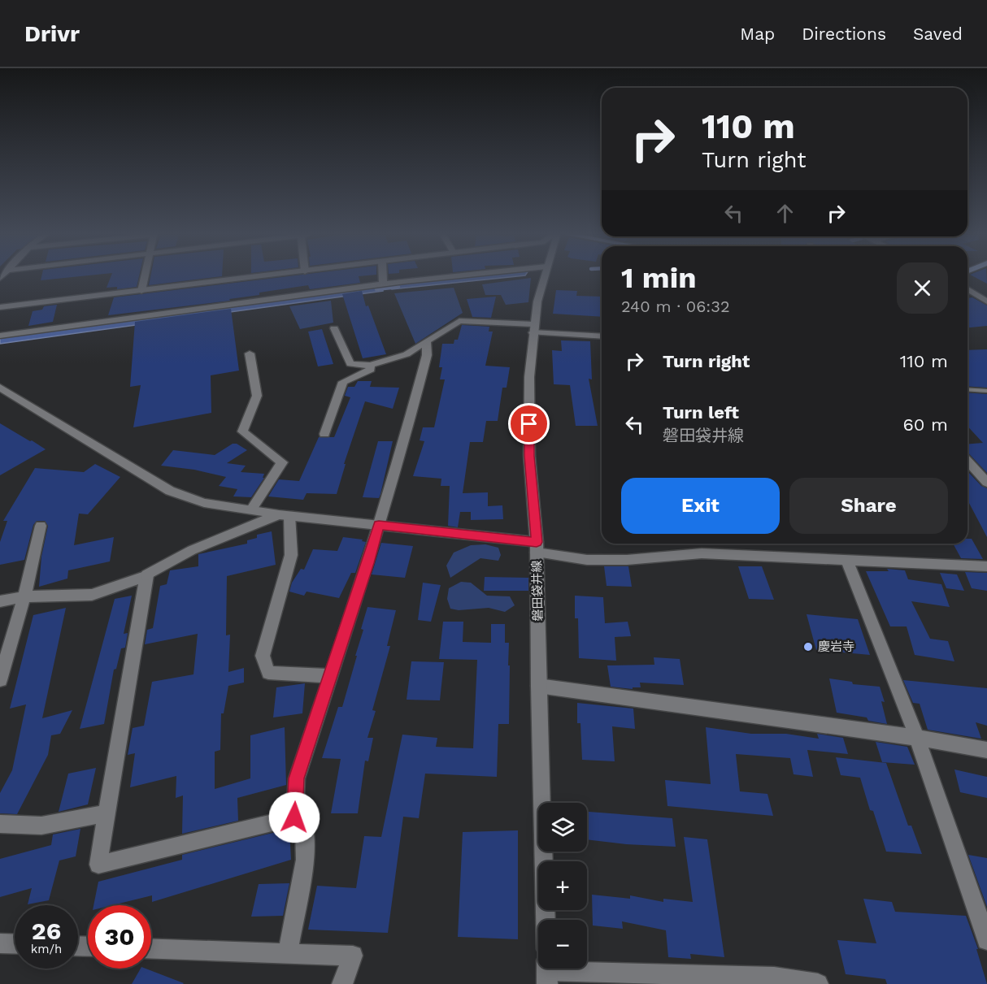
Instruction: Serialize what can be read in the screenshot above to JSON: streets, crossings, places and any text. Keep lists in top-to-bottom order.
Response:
{
  "streets": {
    "street": ["磐田袋井線"]
  },
  "places": ["慶岩寺"],
  "page": {
    "header": "Drivr",
    "nav": ["Map", "Directions", "Saved"],
    "turn": ["110 m", "Turn right"],
    "heading": ["1 min", "240 m · 06:32"],
    "list": [
      {
        "name": "Turn right",
        "value": "110 m"
      },
      {
        "name": "Turn left",
        "note": "磐田袋井線",
        "value": "60 m"
      }
    ],
    "buttons": ["Exit", "Share"],
    "map_buttons": ["+", "−"],
    "speed": "26 km/h",
    "limit": "30"
  }
}
